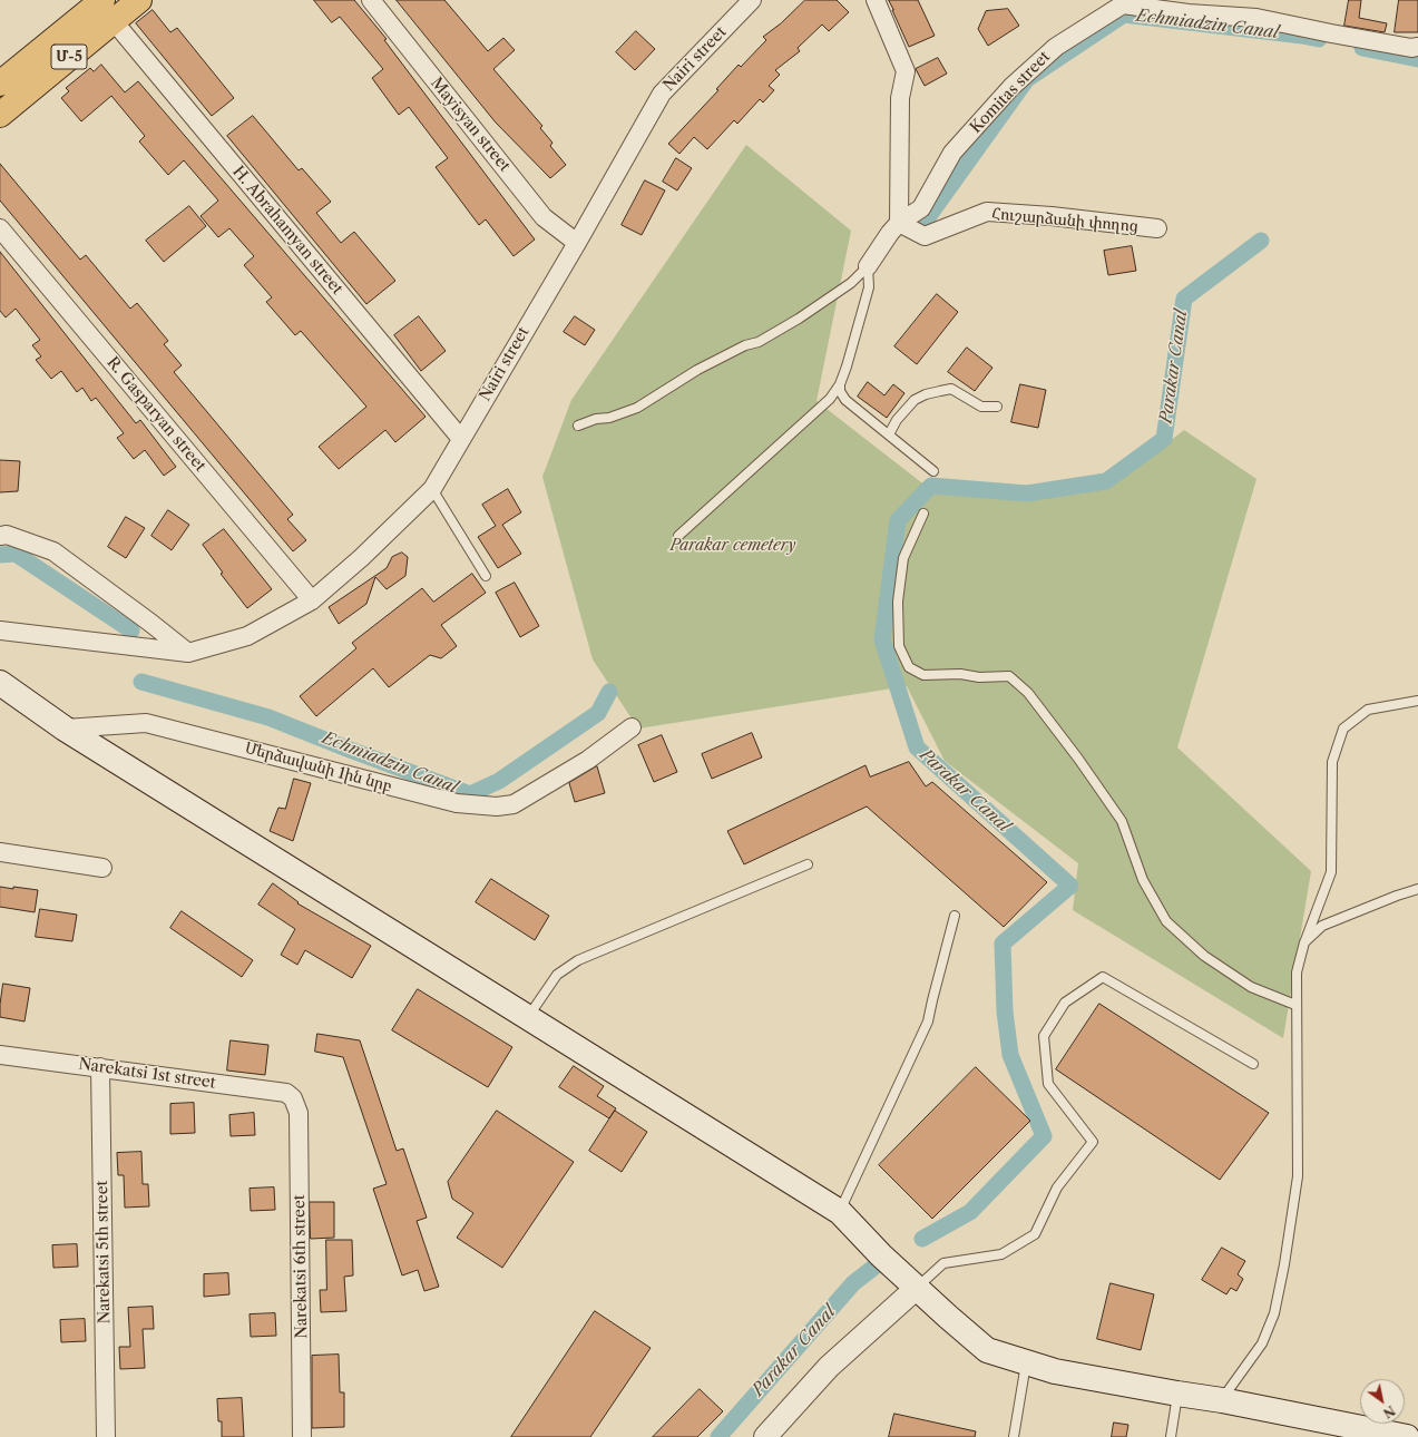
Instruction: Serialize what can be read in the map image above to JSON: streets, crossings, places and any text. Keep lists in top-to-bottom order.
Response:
{
  "streets": {
    "highway": ["Մ-5"],
    "street": [
      "Nairi street",
      "Komitas street",
      "Mayisyan street",
      "Հուշարձանի փողոց",
      "H. Abrahamyan street",
      "R. Gasparyan street",
      "Մերձավանի 1ին նրբ",
      "Narekatsi 1st street",
      "Narekatsi 5th street",
      "Narekatsi 6th street"
    ]
  },
  "crossings": [
    ["Մ-5", "H. Abrahamyan street"],
    ["Nairi street", "Mayisyan street"],
    ["Nairi street", "H. Abrahamyan street"],
    ["Nairi street", "R. Gasparyan street"],
    ["Komitas street", "Հուշարձանի փողոց"],
    ["Narekatsi 1st street", "Narekatsi 5th street"],
    ["Narekatsi 1st street", "Narekatsi 6th street"]
  ],
  "water": ["Echmiadzin Canal", "Parakar Canal"],
  "parks": ["Parakar cemetery"],
  "north": "bottom right"
}
